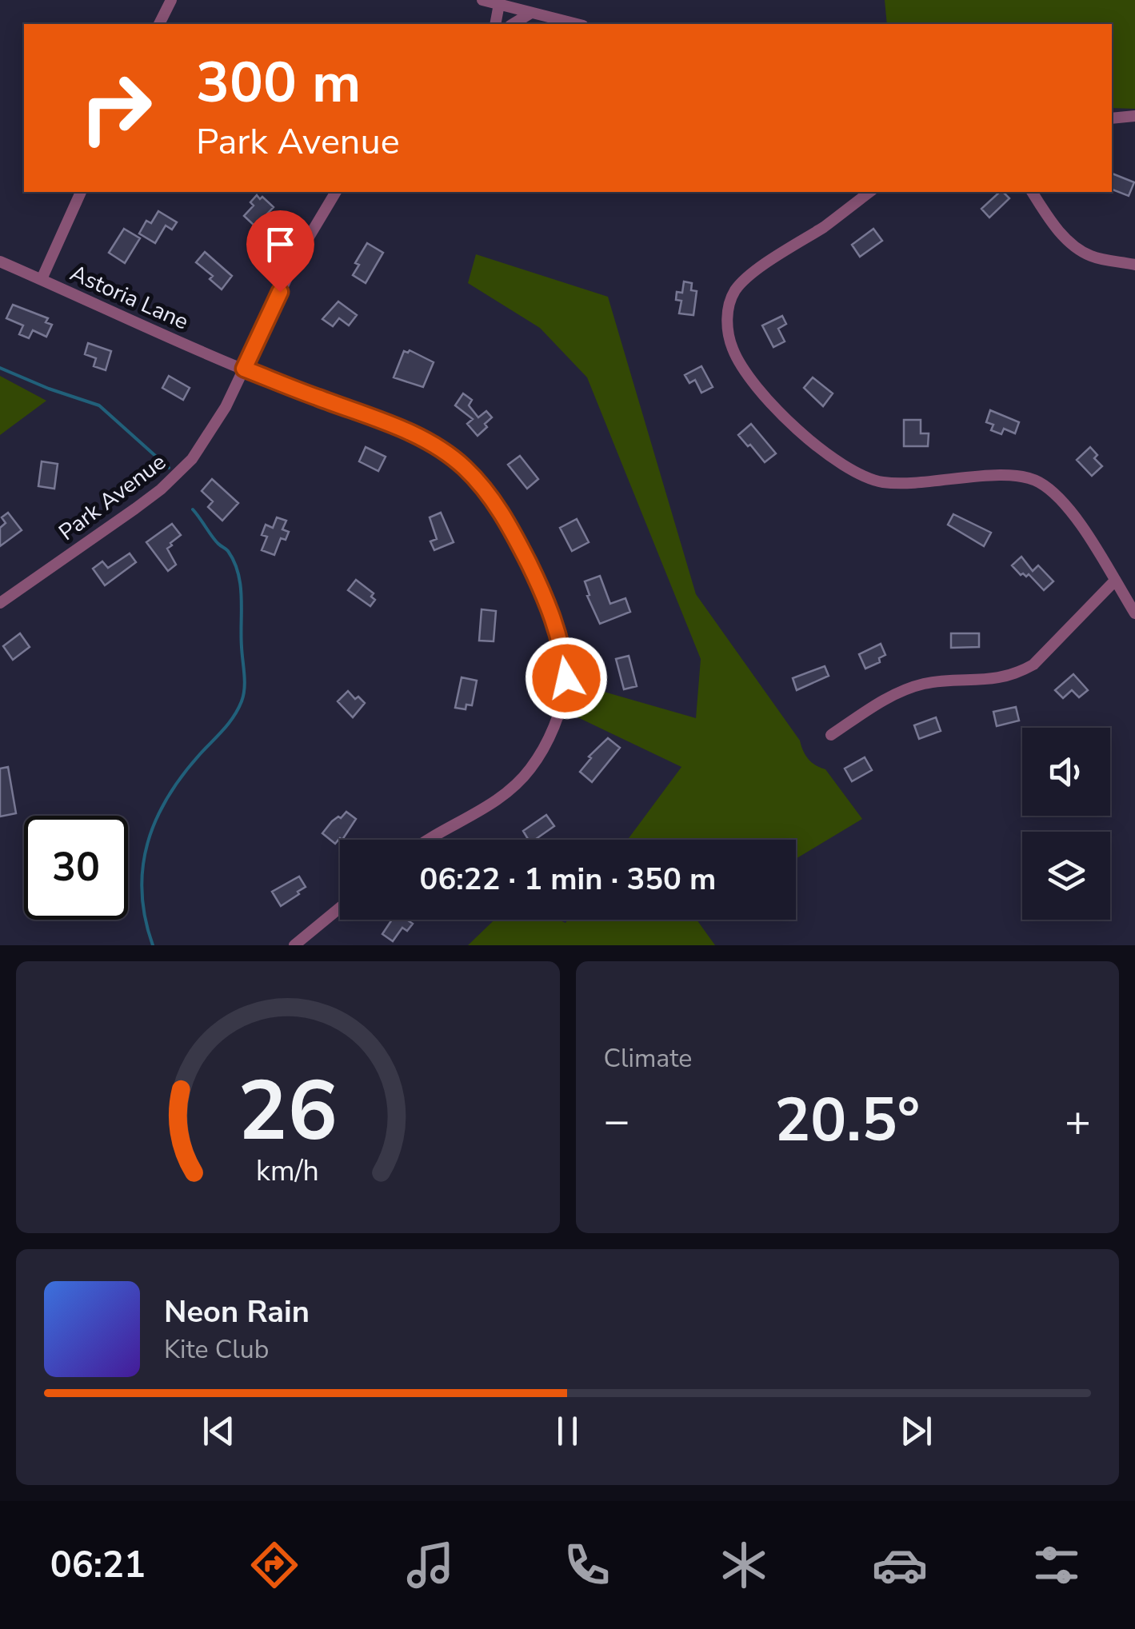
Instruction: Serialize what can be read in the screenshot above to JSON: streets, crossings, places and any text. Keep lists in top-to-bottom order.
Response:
{
  "streets": {
    "street": ["Astoria Lane", "Park Avenue"]
  },
  "crossings": [
    ["Astoria Lane", "Park Avenue"]
  ],
  "page": {
    "turn": ["300 m", "Park Avenue"],
    "limit": "30",
    "trip": "06:22 · 1 min · 350 m",
    "tile": "Climate",
    "heat": ["−", "20.5°", "+"],
    "song": ["Neon Rain", "Kite Club"],
    "tabs": "06:21",
    "gauge": ["26", "km/h"]
  }
}
